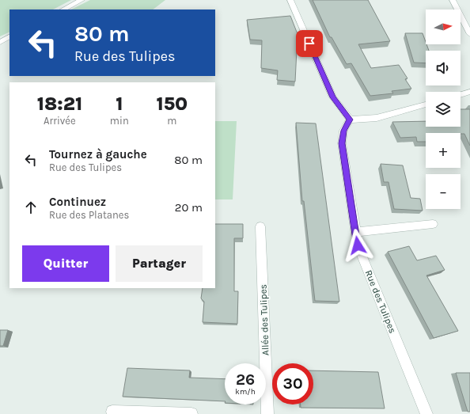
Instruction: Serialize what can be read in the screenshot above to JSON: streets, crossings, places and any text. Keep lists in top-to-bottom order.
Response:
{
  "streets": {
    "street": ["Rue des Tulipes", "Allée des Tulipes"]
  },
  "north": "right",
  "page": {
    "map_buttons": ["+", "−"],
    "turn": ["80 m", "Rue des Tulipes"],
    "eta": [
      "18:21",
      "Arrivée",
      "1",
      "min",
      "150",
      "m"
    ],
    "list": [
      {
        "name": "Tournez à gauche",
        "note": "Rue des Tulipes",
        "value": "80 m"
      },
      {
        "name": "Continuez",
        "note": "Rue des Platanes",
        "value": "20 m"
      }
    ],
    "buttons": ["Quitter", "Partager"],
    "speed": "26 km/h",
    "limit": "30"
  }
}
